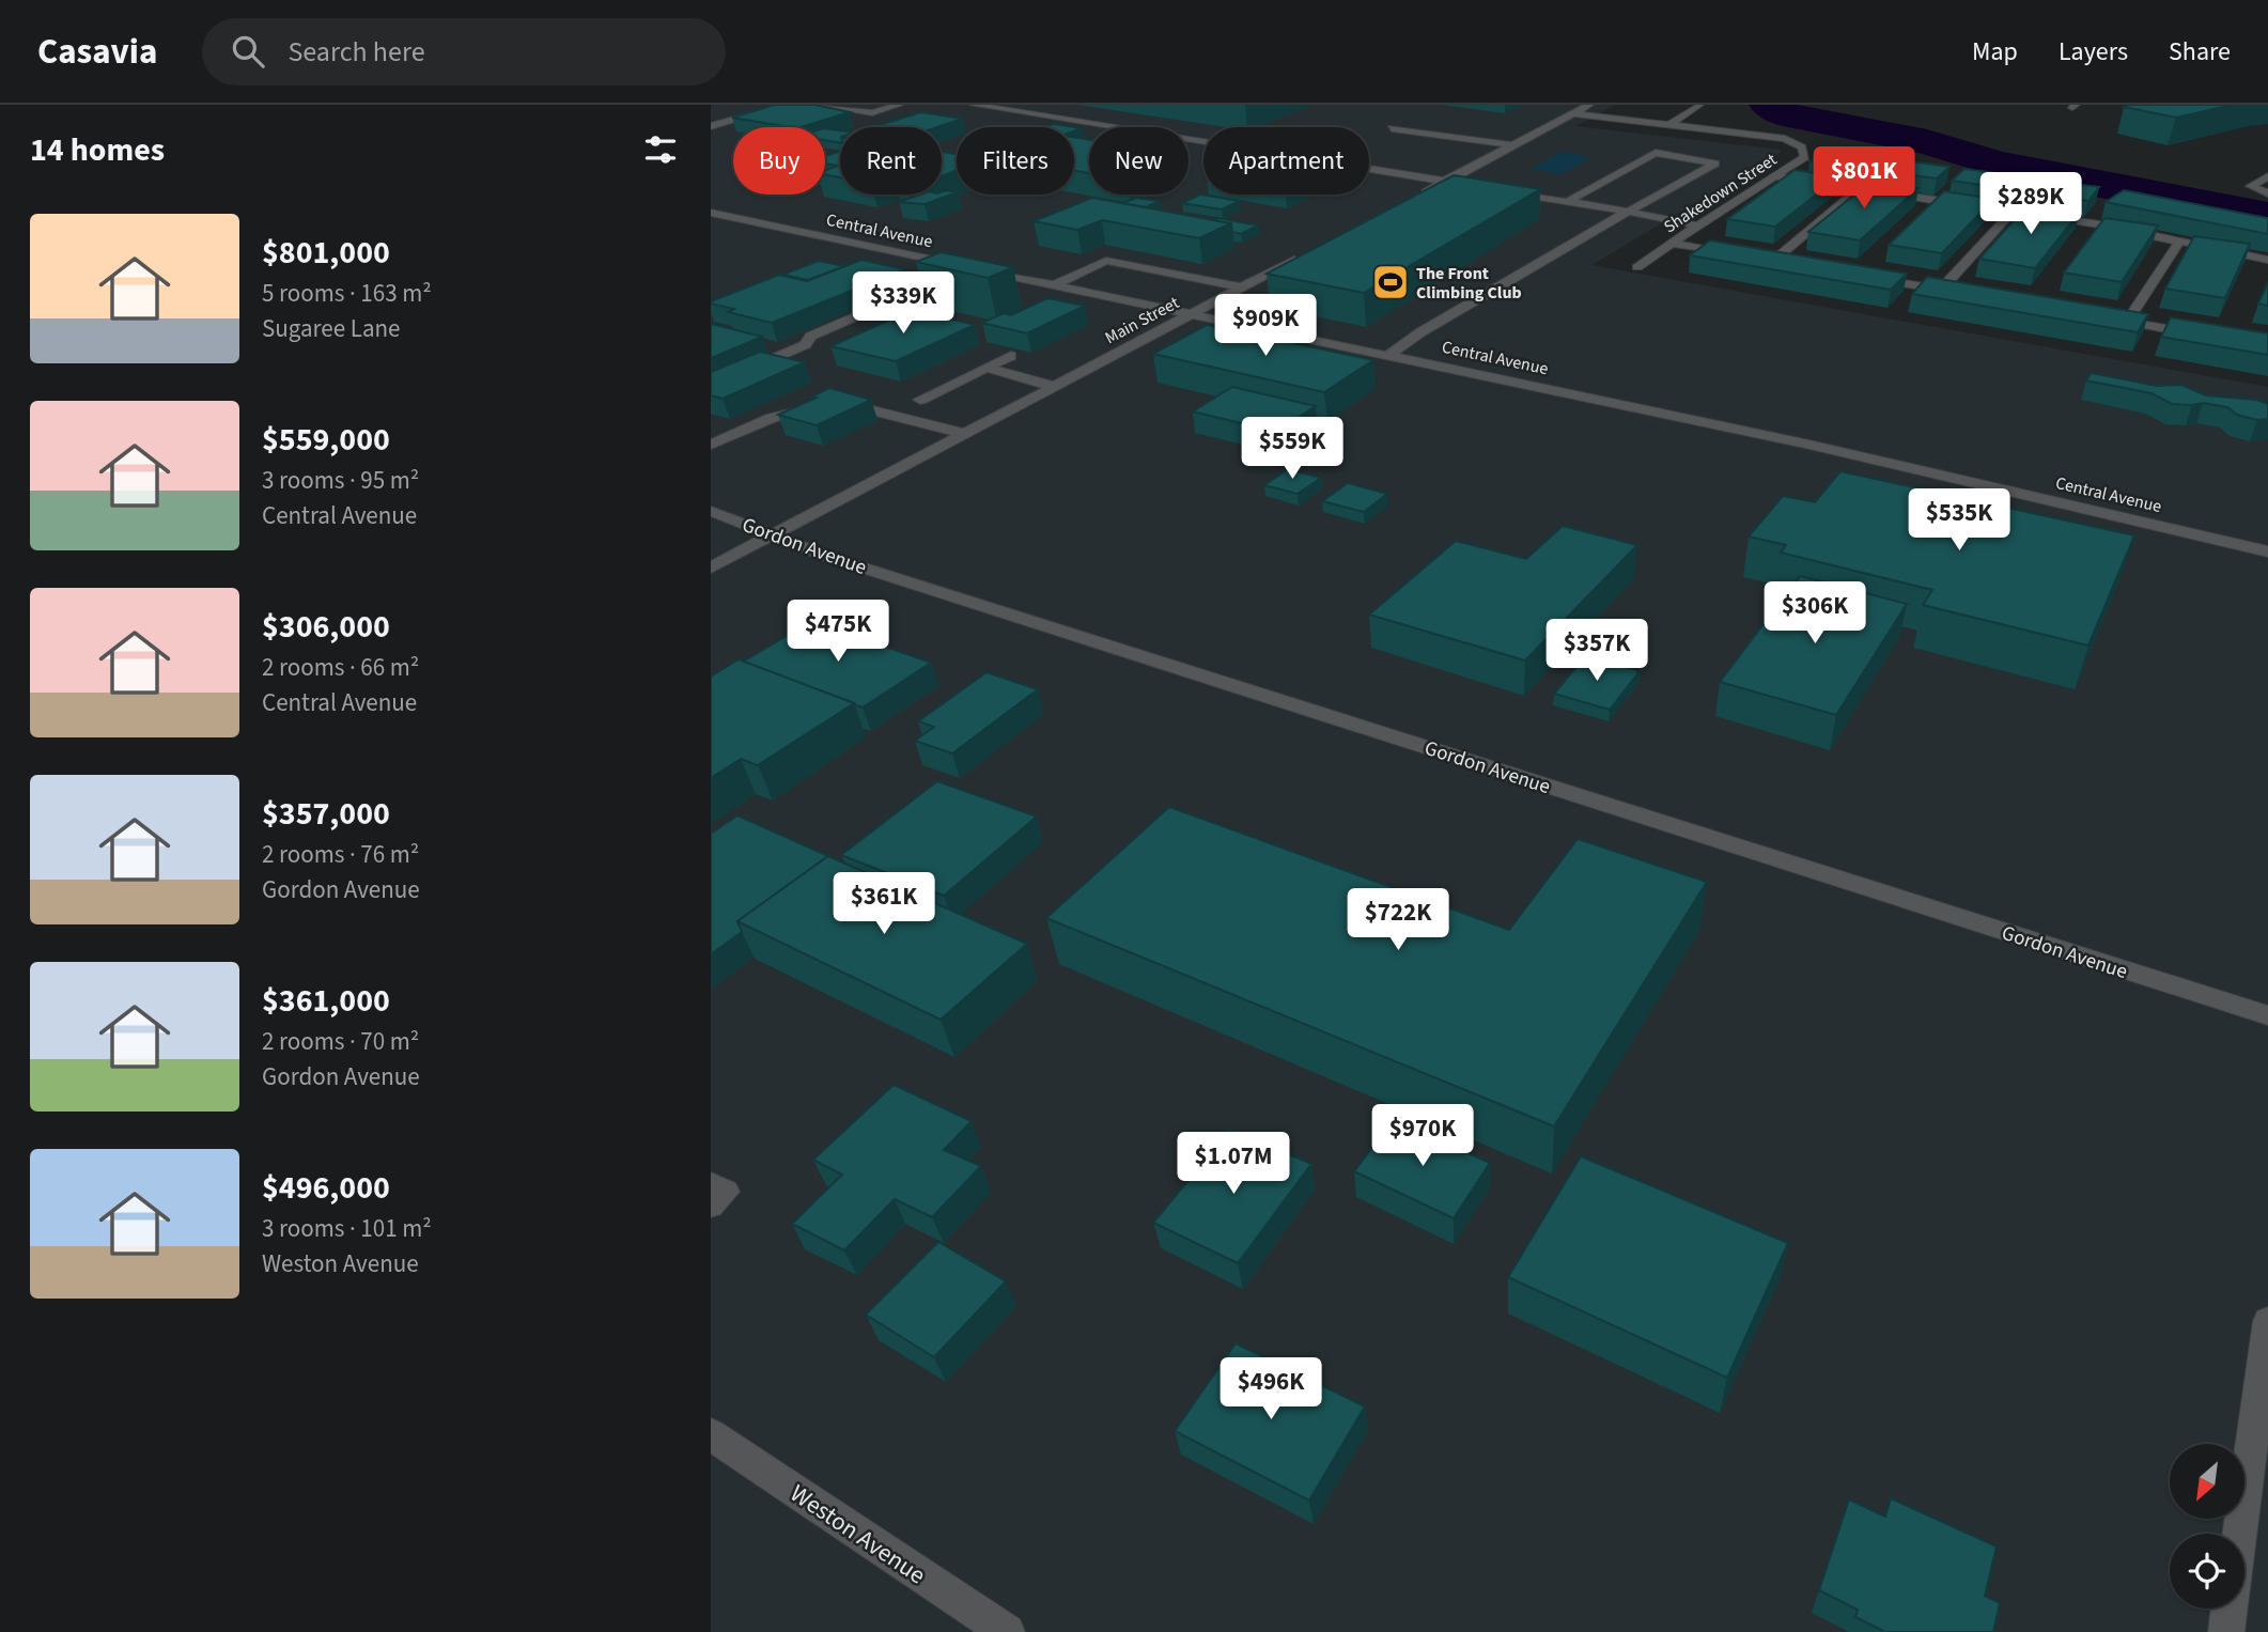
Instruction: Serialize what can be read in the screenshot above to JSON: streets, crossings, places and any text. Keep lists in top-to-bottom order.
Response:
{
  "streets": {
    "street": [
      "Shakedown Street",
      "Central Avenue",
      "Main Street",
      "Gordon Avenue",
      "Weston Avenue"
    ]
  },
  "crossings": [
    ["Central Avenue", "Main Street"],
    ["Main Street", "Gordon Avenue"]
  ],
  "places": {
    "sports": ["The Front Climbing Club"]
  },
  "north": "bottom left",
  "page": {
    "header": "Casavia",
    "search": "Search here",
    "nav": ["Map", "Layers", "Share"],
    "heading": "14 homes",
    "chip": [
      "Buy",
      "Rent",
      "Filters",
      "New",
      "Apartment"
    ],
    "price": [
      "$801K",
      "$289K",
      "$339K",
      "$909K",
      "$559K",
      "$535K",
      "$306K",
      "$475K",
      "$357K",
      "$361K",
      "$722K",
      "$970K",
      "$1.07M",
      "$496K"
    ],
    "list": [
      {
        "name": "$801,000",
        "note": "5 rooms · 163 m² · Sugaree Lane"
      },
      {
        "name": "$559,000",
        "note": "3 rooms · 95 m² · Central Avenue"
      },
      {
        "name": "$306,000",
        "note": "2 rooms · 66 m² · Central Avenue"
      },
      {
        "name": "$357,000",
        "note": "2 rooms · 76 m² · Gordon Avenue"
      },
      {
        "name": "$361,000",
        "note": "2 rooms · 70 m² · Gordon Avenue"
      },
      {
        "name": "$496,000",
        "note": "3 rooms · 101 m² · Weston Avenue"
      }
    ]
  }
}
